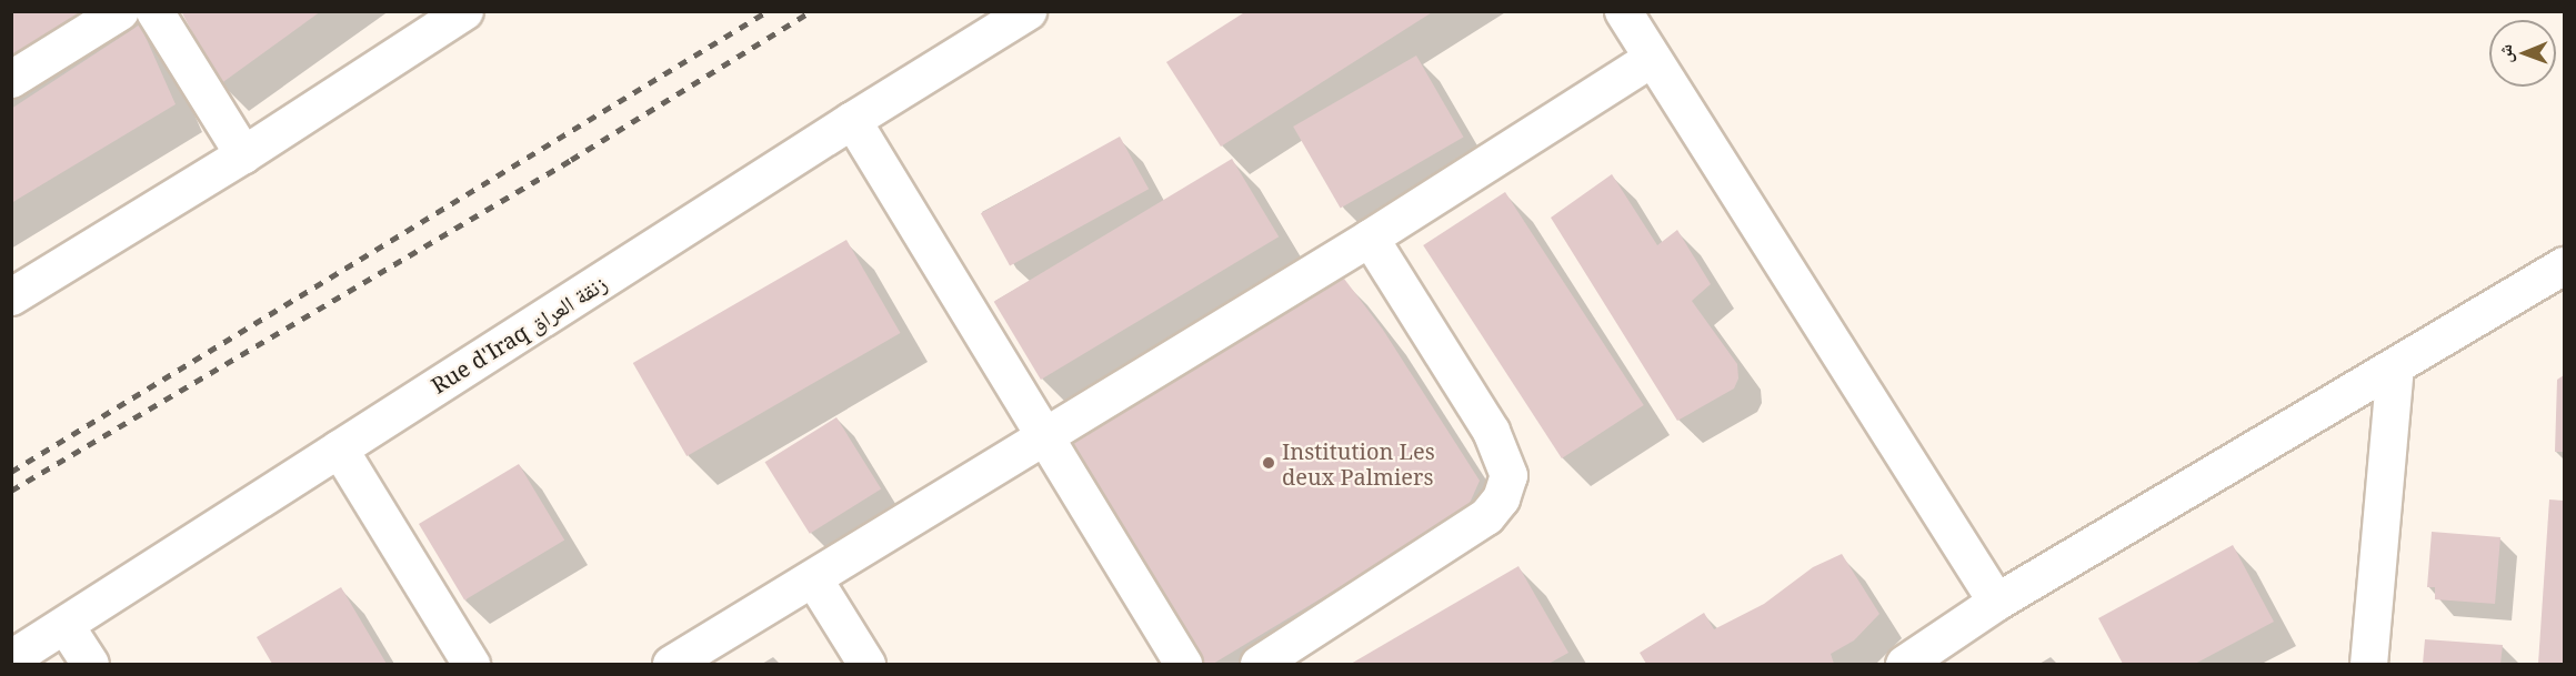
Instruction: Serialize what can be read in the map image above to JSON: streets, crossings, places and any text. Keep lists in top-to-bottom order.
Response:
{
  "streets": {
    "street": ["Rue d'Iraq زنقة العراق"]
  },
  "places": ["Institution Les deux Palmiers"],
  "north": "left"
}
